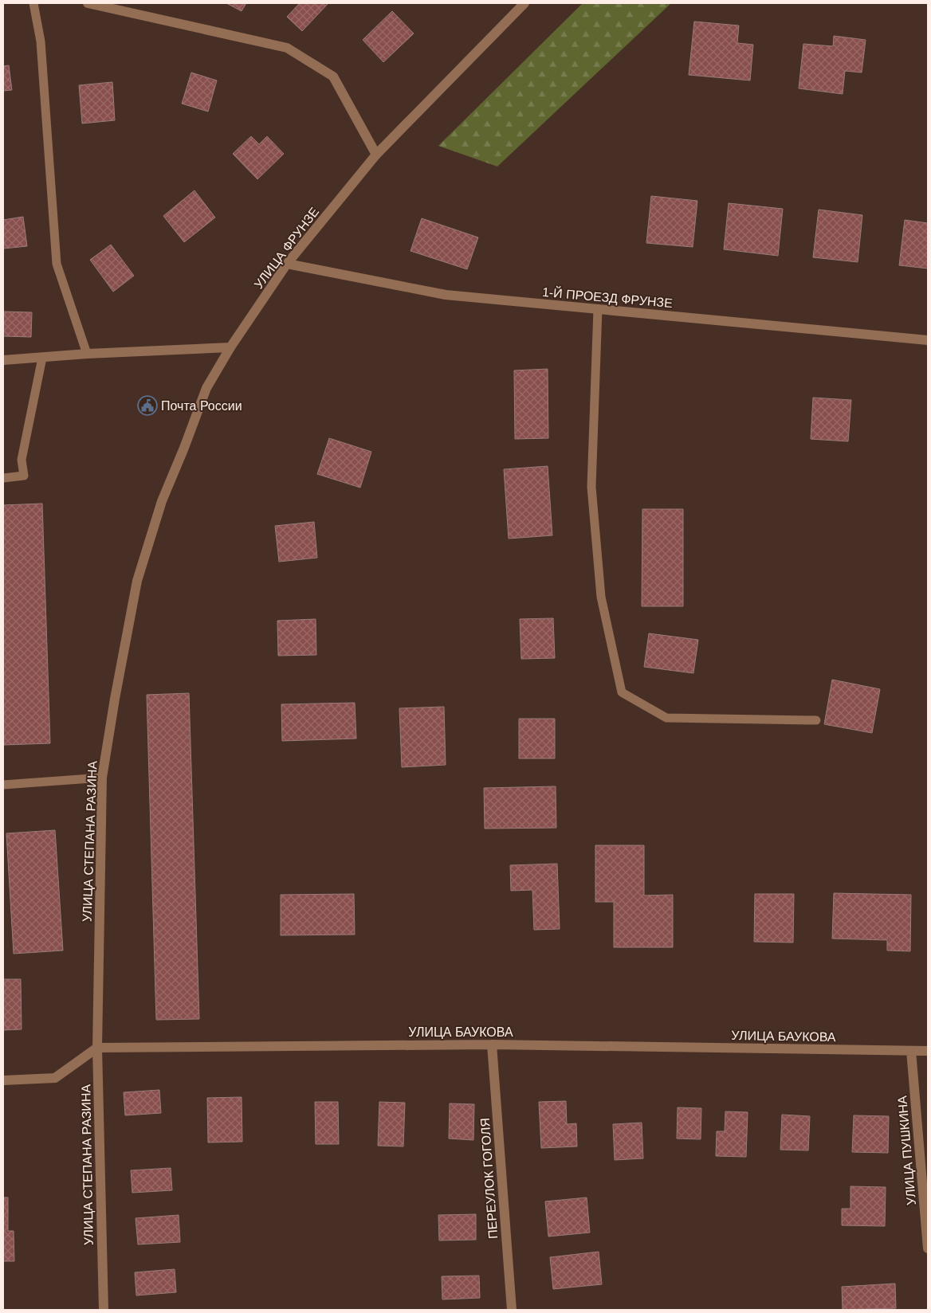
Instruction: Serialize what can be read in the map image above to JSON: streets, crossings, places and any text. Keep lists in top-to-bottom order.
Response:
{
  "streets": {
    "street": [
      "УЛИЦА ФРУНЗЕ",
      "1-Й ПРОЕЗД ФРУНЗЕ",
      "УЛИЦА СТЕПАНА РАЗИНА",
      "УЛИЦА БАУКОВА",
      "УЛИЦА ПУШКИНА",
      "ПЕРЕУЛОК ГОГОЛЯ"
    ]
  },
  "crossings": [
    ["УЛИЦА ФРУНЗЕ", "1-Й ПРОЕЗД ФРУНЗЕ"],
    ["УЛИЦА ФРУНЗЕ", "УЛИЦА СТЕПАНА РАЗИНА"],
    ["УЛИЦА СТЕПАНА РАЗИНА", "УЛИЦА БАУКОВА"],
    ["УЛИЦА БАУКОВА", "УЛИЦА ПУШКИНА"],
    ["УЛИЦА БАУКОВА", "ПЕРЕУЛОК ГОГОЛЯ"]
  ],
  "places": {
    "public building": ["Почта России"]
  }
}
